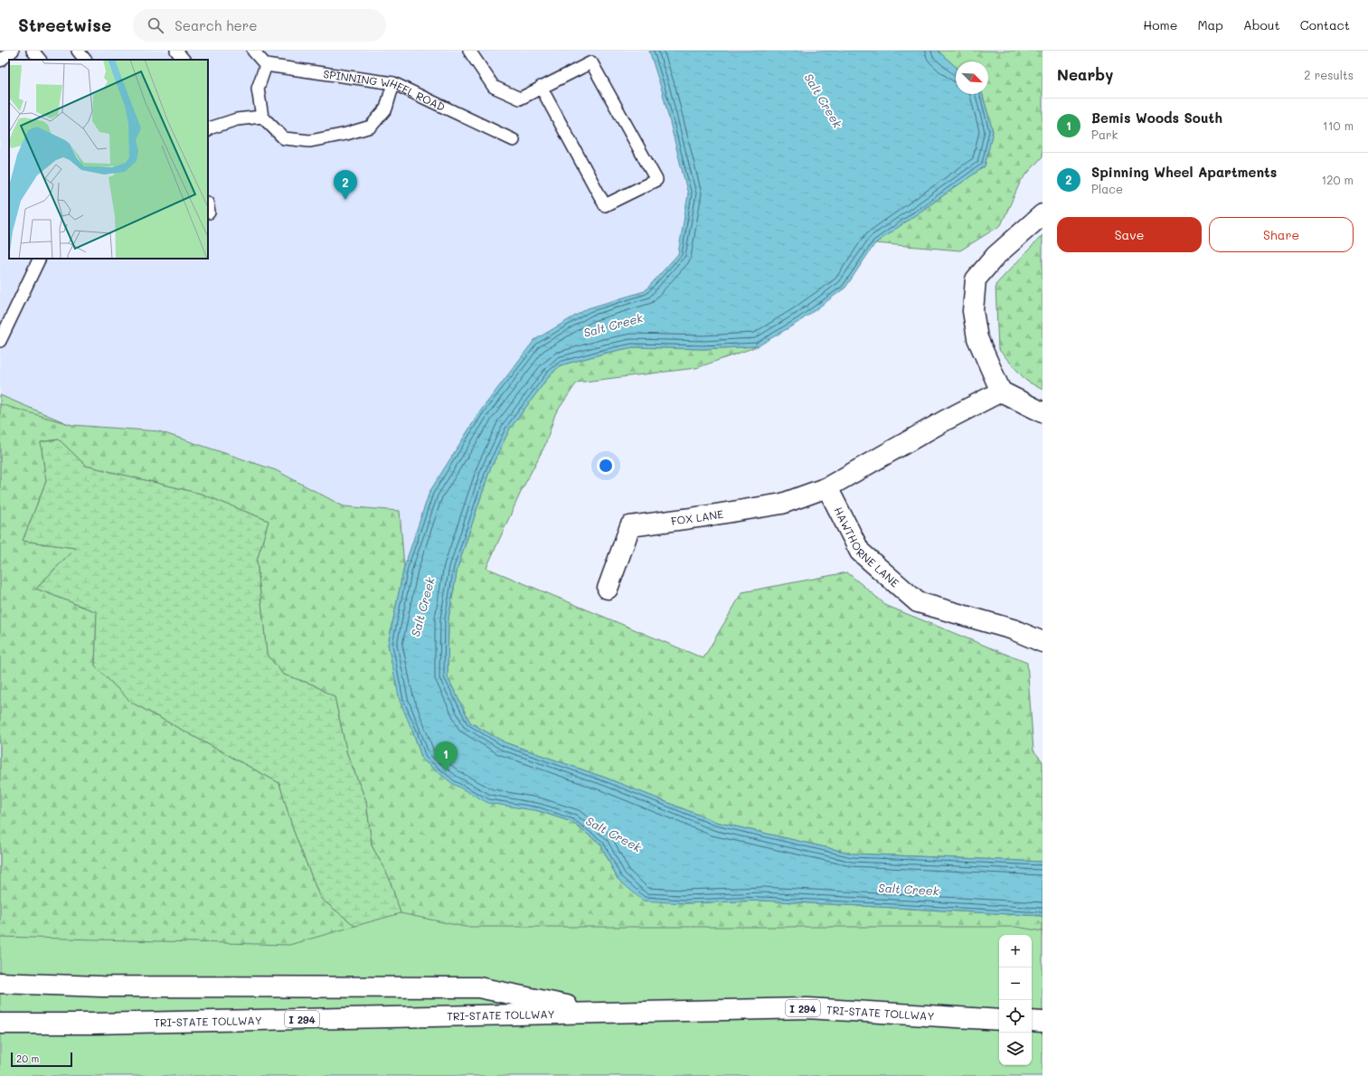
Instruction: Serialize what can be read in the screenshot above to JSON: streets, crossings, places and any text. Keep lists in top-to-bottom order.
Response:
{
  "streets": {
    "main road": [
      "FOX LANE",
      "HAWTHORNE LANE",
      "I 294",
      "TRI-STATE TOLLWAY"
    ],
    "lane": ["SPINNING WHEEL ROAD"]
  },
  "crossings": [
    ["FOX LANE", "HAWTHORNE LANE"]
  ],
  "water": ["Salt Creek"],
  "scale_bar": "20 m",
  "north": "bottom right",
  "page": {
    "header": "Streetwise",
    "search": "Search here",
    "nav": [
      "Home",
      "Map",
      "About",
      "Contact"
    ],
    "heading": ["Nearby", "2 results"],
    "list": [
      {
        "mark": "1",
        "name": "Bemis Woods South",
        "note": "Park",
        "value": "110 m"
      },
      {
        "mark": "2",
        "name": "Spinning Wheel Apartments",
        "note": "Place",
        "value": "120 m"
      }
    ],
    "pins": ["2", "1"],
    "buttons": ["Save", "Share"],
    "map_buttons": ["+", "−"],
    "scale": "20 m"
  }
}
